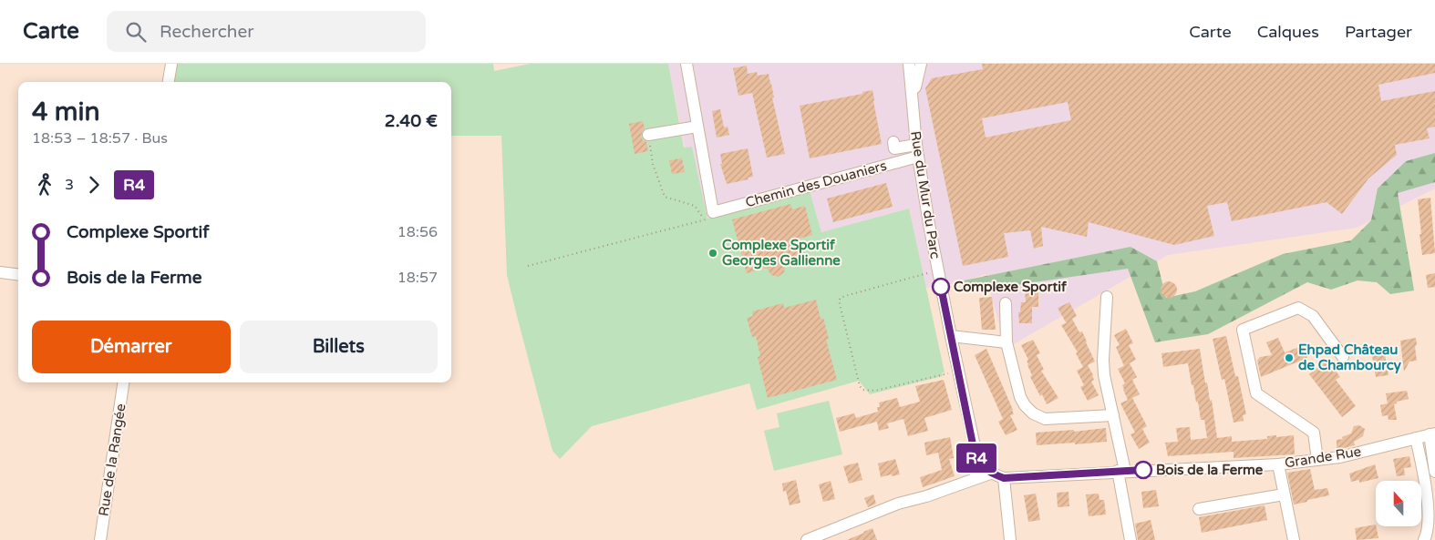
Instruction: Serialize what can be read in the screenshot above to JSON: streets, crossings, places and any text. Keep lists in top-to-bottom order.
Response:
{
  "streets": {
    "street": [
      "Chemin des Douaniers",
      "Rue du Mur du Parc",
      "Grande Rue",
      "Rue de la Rangée"
    ]
  },
  "crossings": [
    ["Chemin des Douaniers", "Rue du Mur du Parc"],
    ["Rue du Mur du Parc", "Grande Rue"]
  ],
  "places": [
    "Complexe Sportif Georges Gallienne",
    "Complexe Sportif",
    "Ehpad Château de Chambourcy",
    "Bois de la Ferme"
  ],
  "lines": ["bus line R4"],
  "north": "top",
  "page": {
    "header": "Carte",
    "search": "Rechercher",
    "nav": ["Carte", "Calques", "Partager"],
    "on_map": "R4",
    "heading": ["4 min", "18:53 – 18:57 · Bus", "2.40 €"],
    "legs": ["3", "R4"],
    "list": [
      {
        "name": "Complexe Sportif",
        "value": "18:56"
      },
      {
        "name": "Bois de la Ferme",
        "value": "18:57"
      }
    ],
    "buttons": ["Démarrer", "Billets"]
  }
}
